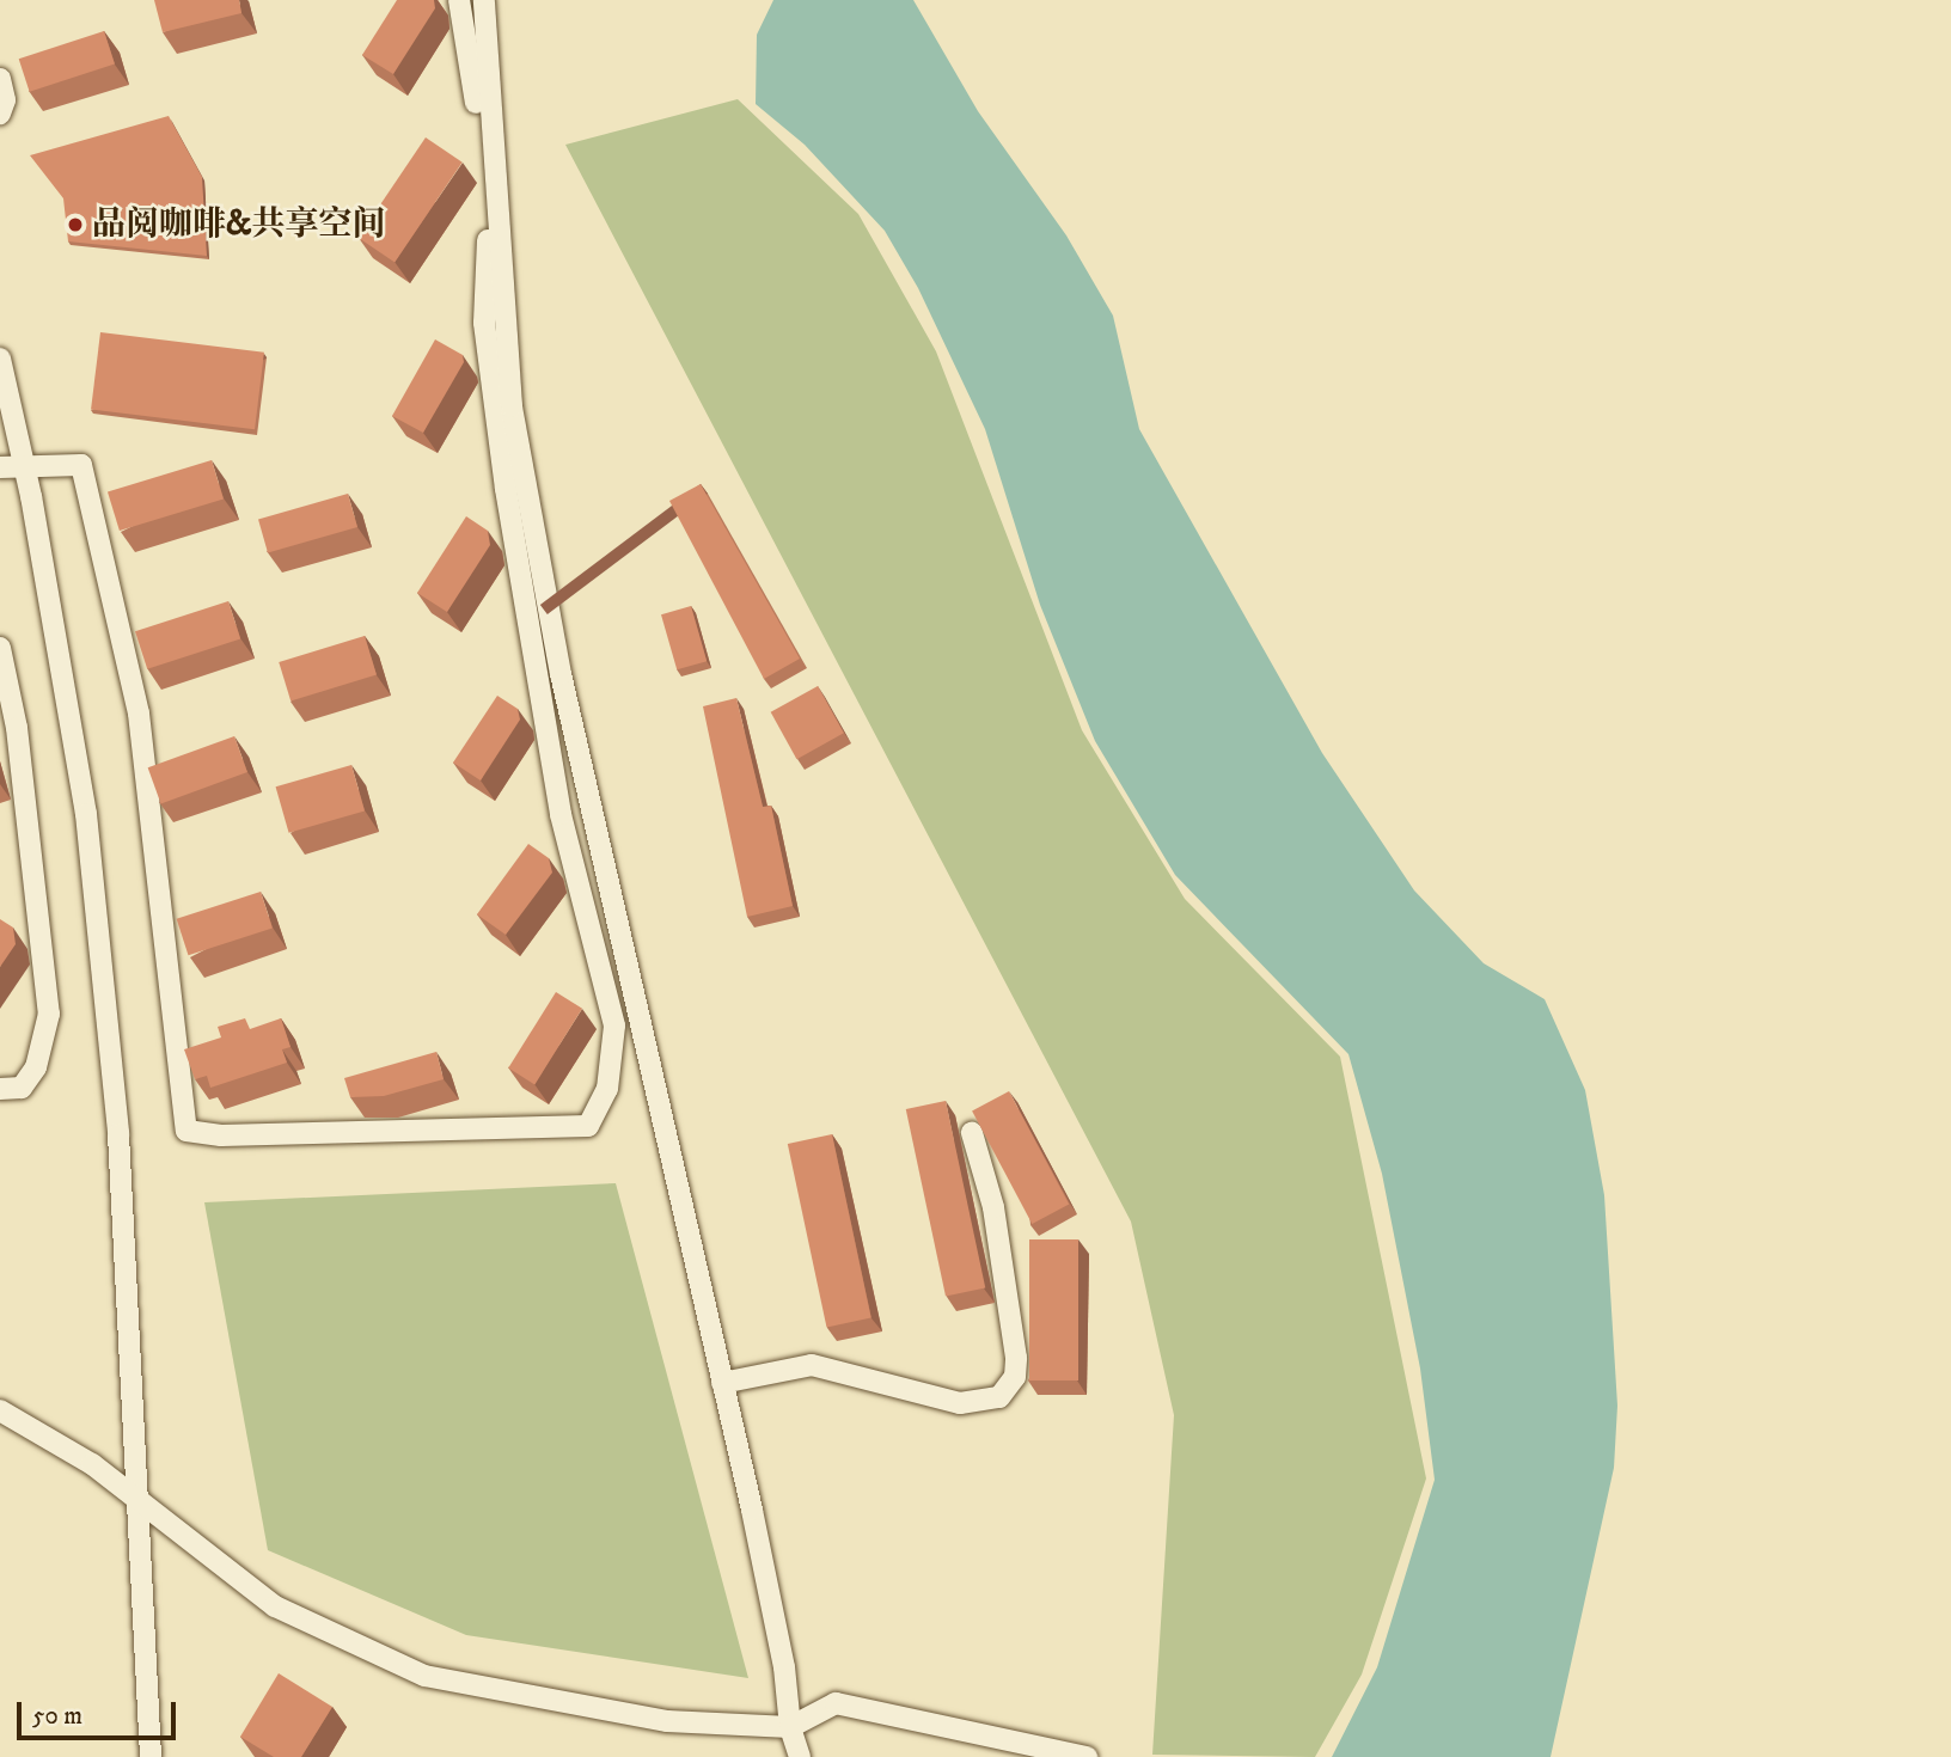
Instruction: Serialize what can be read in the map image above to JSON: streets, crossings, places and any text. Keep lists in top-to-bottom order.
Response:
{
  "places": ["品阅咖啡&共享空间"],
  "scale_bar": "50 m"
}
